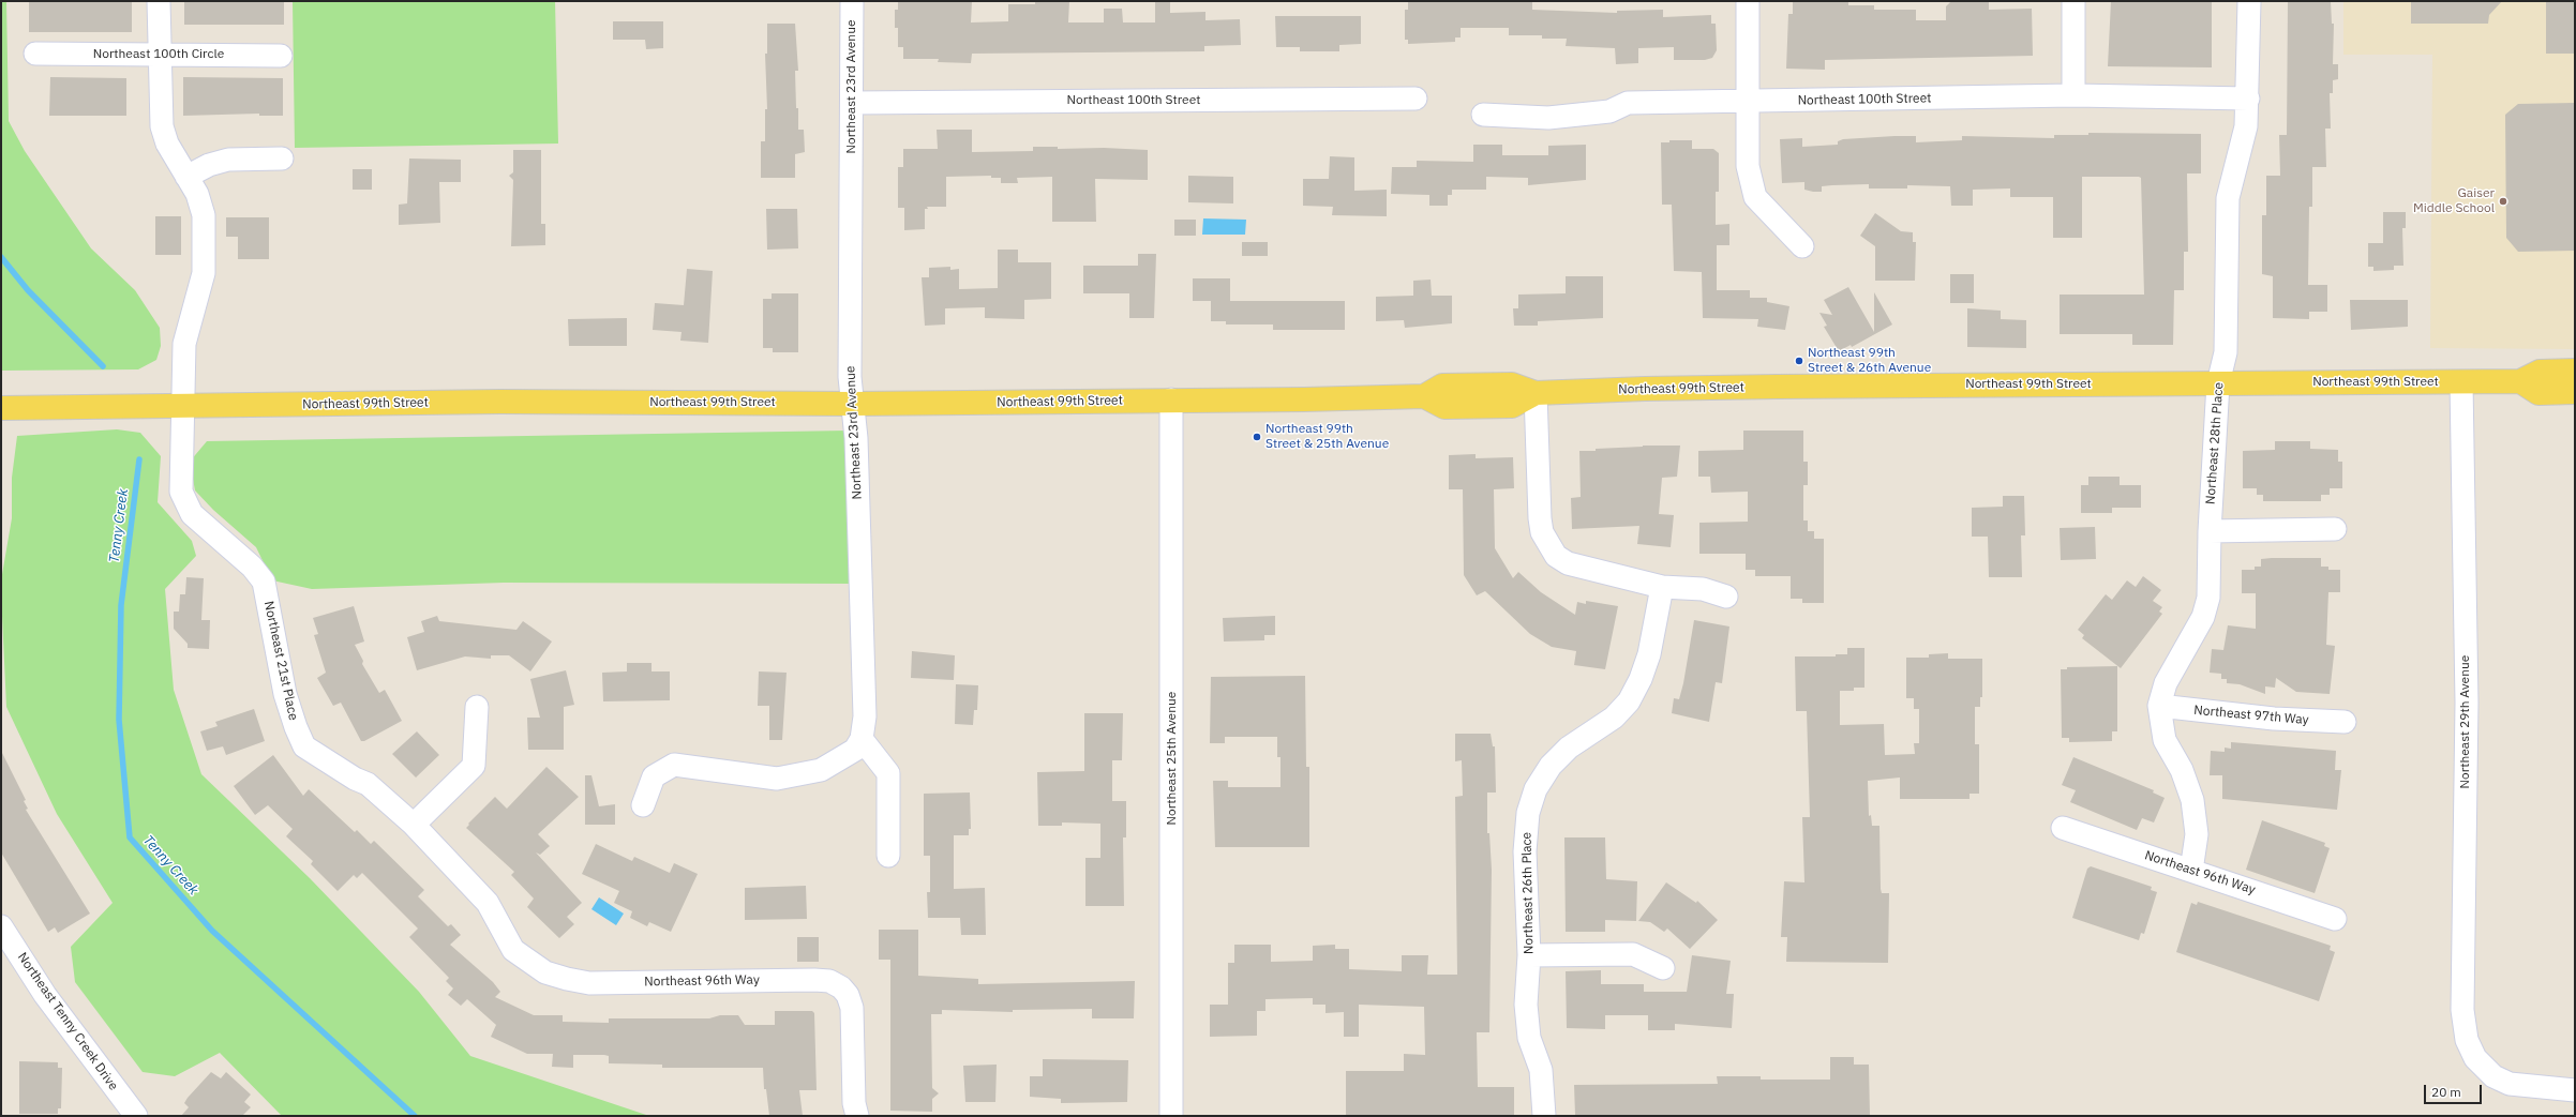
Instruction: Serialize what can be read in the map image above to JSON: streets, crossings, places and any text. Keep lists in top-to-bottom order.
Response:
{
  "streets": {
    "main road": ["Northeast 99th Street"],
    "street": [
      "Northeast 100th Circle",
      "Northeast 23rd Avenue",
      "Northeast 100th Street",
      "Northeast 28th Place",
      "Northeast 21st Place",
      "Northeast 97th Way",
      "Northeast 29th Avenue",
      "Northeast 25th Avenue",
      "Northeast 96th Way",
      "Northeast 26th Place",
      "Northeast Tenny Creek Drive"
    ]
  },
  "crossings": [
    ["Northeast 100th Circle", "Northeast 21st Place"],
    ["Northeast 23rd Avenue", "Northeast 100th Street"],
    ["Northeast 23rd Avenue", "Northeast 99th Street"],
    ["Northeast 100th Street", "Northeast 28th Place"],
    ["Northeast 99th Street", "Northeast 28th Place"],
    ["Northeast 99th Street", "Northeast 21st Place"],
    ["Northeast 99th Street", "Northeast 29th Avenue"],
    ["Northeast 99th Street", "Northeast 25th Avenue"],
    ["Northeast 28th Place", "Northeast 97th Way"],
    ["Northeast 28th Place", "Northeast 96th Way"],
    ["Northeast 21st Place", "Northeast 96th Way"]
  ],
  "water": ["Tenny Creek"],
  "places": ["Gaiser Middle School", "Northeast 99th Street & 26th Avenue", "Northeast 99th Street & 25th Avenue"],
  "scale_bar": "20 m"
}
